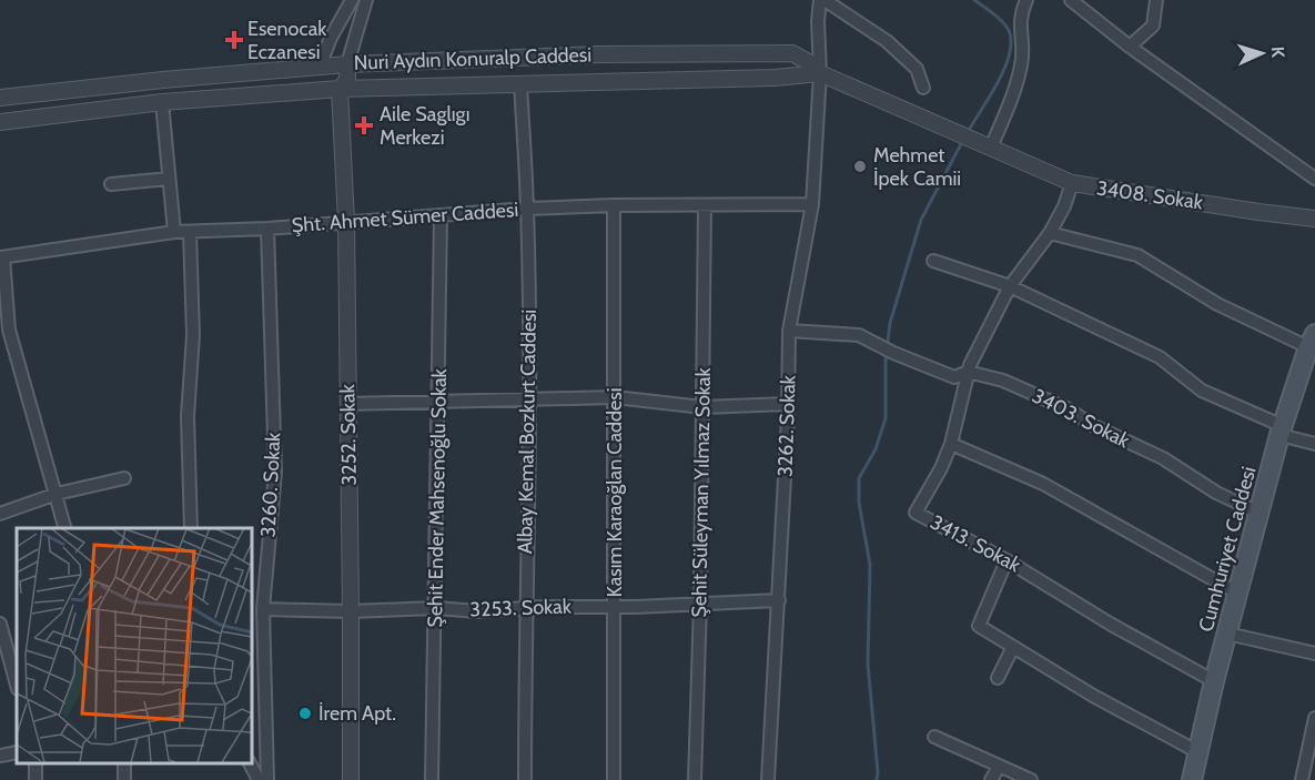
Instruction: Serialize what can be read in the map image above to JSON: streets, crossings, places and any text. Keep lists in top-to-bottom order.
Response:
{
  "streets": {
    "main road": ["Cumhuriyet Caddesi"],
    "street": [
      "Nuri Aydın Konuralp Caddesi",
      "3408. Sokak",
      "Şht. Ahmet Sümer Caddesi",
      "3403. Sokak",
      "3262. Sokak",
      "Albay Kemal Bozkurt Caddesi",
      "3252. Sokak",
      "3260. Sokak",
      "Kasım Karaoğlan Caddesi",
      "Şehit Süleyman Yılmaz Sokak",
      "Şehit Ender Mahsenoğlu Sokak",
      "3413. Sokak",
      "3253. Sokak"
    ]
  },
  "crossings": [
    ["Nuri Aydın Konuralp Caddesi", "3408. Sokak"],
    ["Nuri Aydın Konuralp Caddesi", "3262. Sokak"],
    ["Nuri Aydın Konuralp Caddesi", "Albay Kemal Bozkurt Caddesi"],
    ["Nuri Aydın Konuralp Caddesi", "3252. Sokak"],
    ["3408. Sokak", "3413. Sokak"],
    ["Şht. Ahmet Sümer Caddesi", "3262. Sokak"],
    ["Şht. Ahmet Sümer Caddesi", "Albay Kemal Bozkurt Caddesi"],
    ["Şht. Ahmet Sümer Caddesi", "3252. Sokak"],
    ["Şht. Ahmet Sümer Caddesi", "3260. Sokak"],
    ["Şht. Ahmet Sümer Caddesi", "Kasım Karaoğlan Caddesi"],
    ["Şht. Ahmet Sümer Caddesi", "Şehit Süleyman Yılmaz Sokak"],
    ["Şht. Ahmet Sümer Caddesi", "Şehit Ender Mahsenoğlu Sokak"],
    ["3403. Sokak", "3262. Sokak"],
    ["3403. Sokak", "3413. Sokak"],
    ["3403. Sokak", "Cumhuriyet Caddesi"],
    ["3262. Sokak", "3253. Sokak"],
    ["Albay Kemal Bozkurt Caddesi", "3253. Sokak"],
    ["3252. Sokak", "3253. Sokak"],
    ["3260. Sokak", "3253. Sokak"],
    ["Kasım Karaoğlan Caddesi", "3253. Sokak"],
    ["Şehit Süleyman Yılmaz Sokak", "3253. Sokak"],
    ["Şehit Ender Mahsenoğlu Sokak", "3253. Sokak"],
    ["3413. Sokak", "Cumhuriyet Caddesi"]
  ],
  "places": {
    "health": ["Esenocak Eczanesi", "Aile Saglıgı Merkezi"],
    "other": ["Mehmet İpek Camii", "İrem Apt."]
  },
  "north": "right"
}
